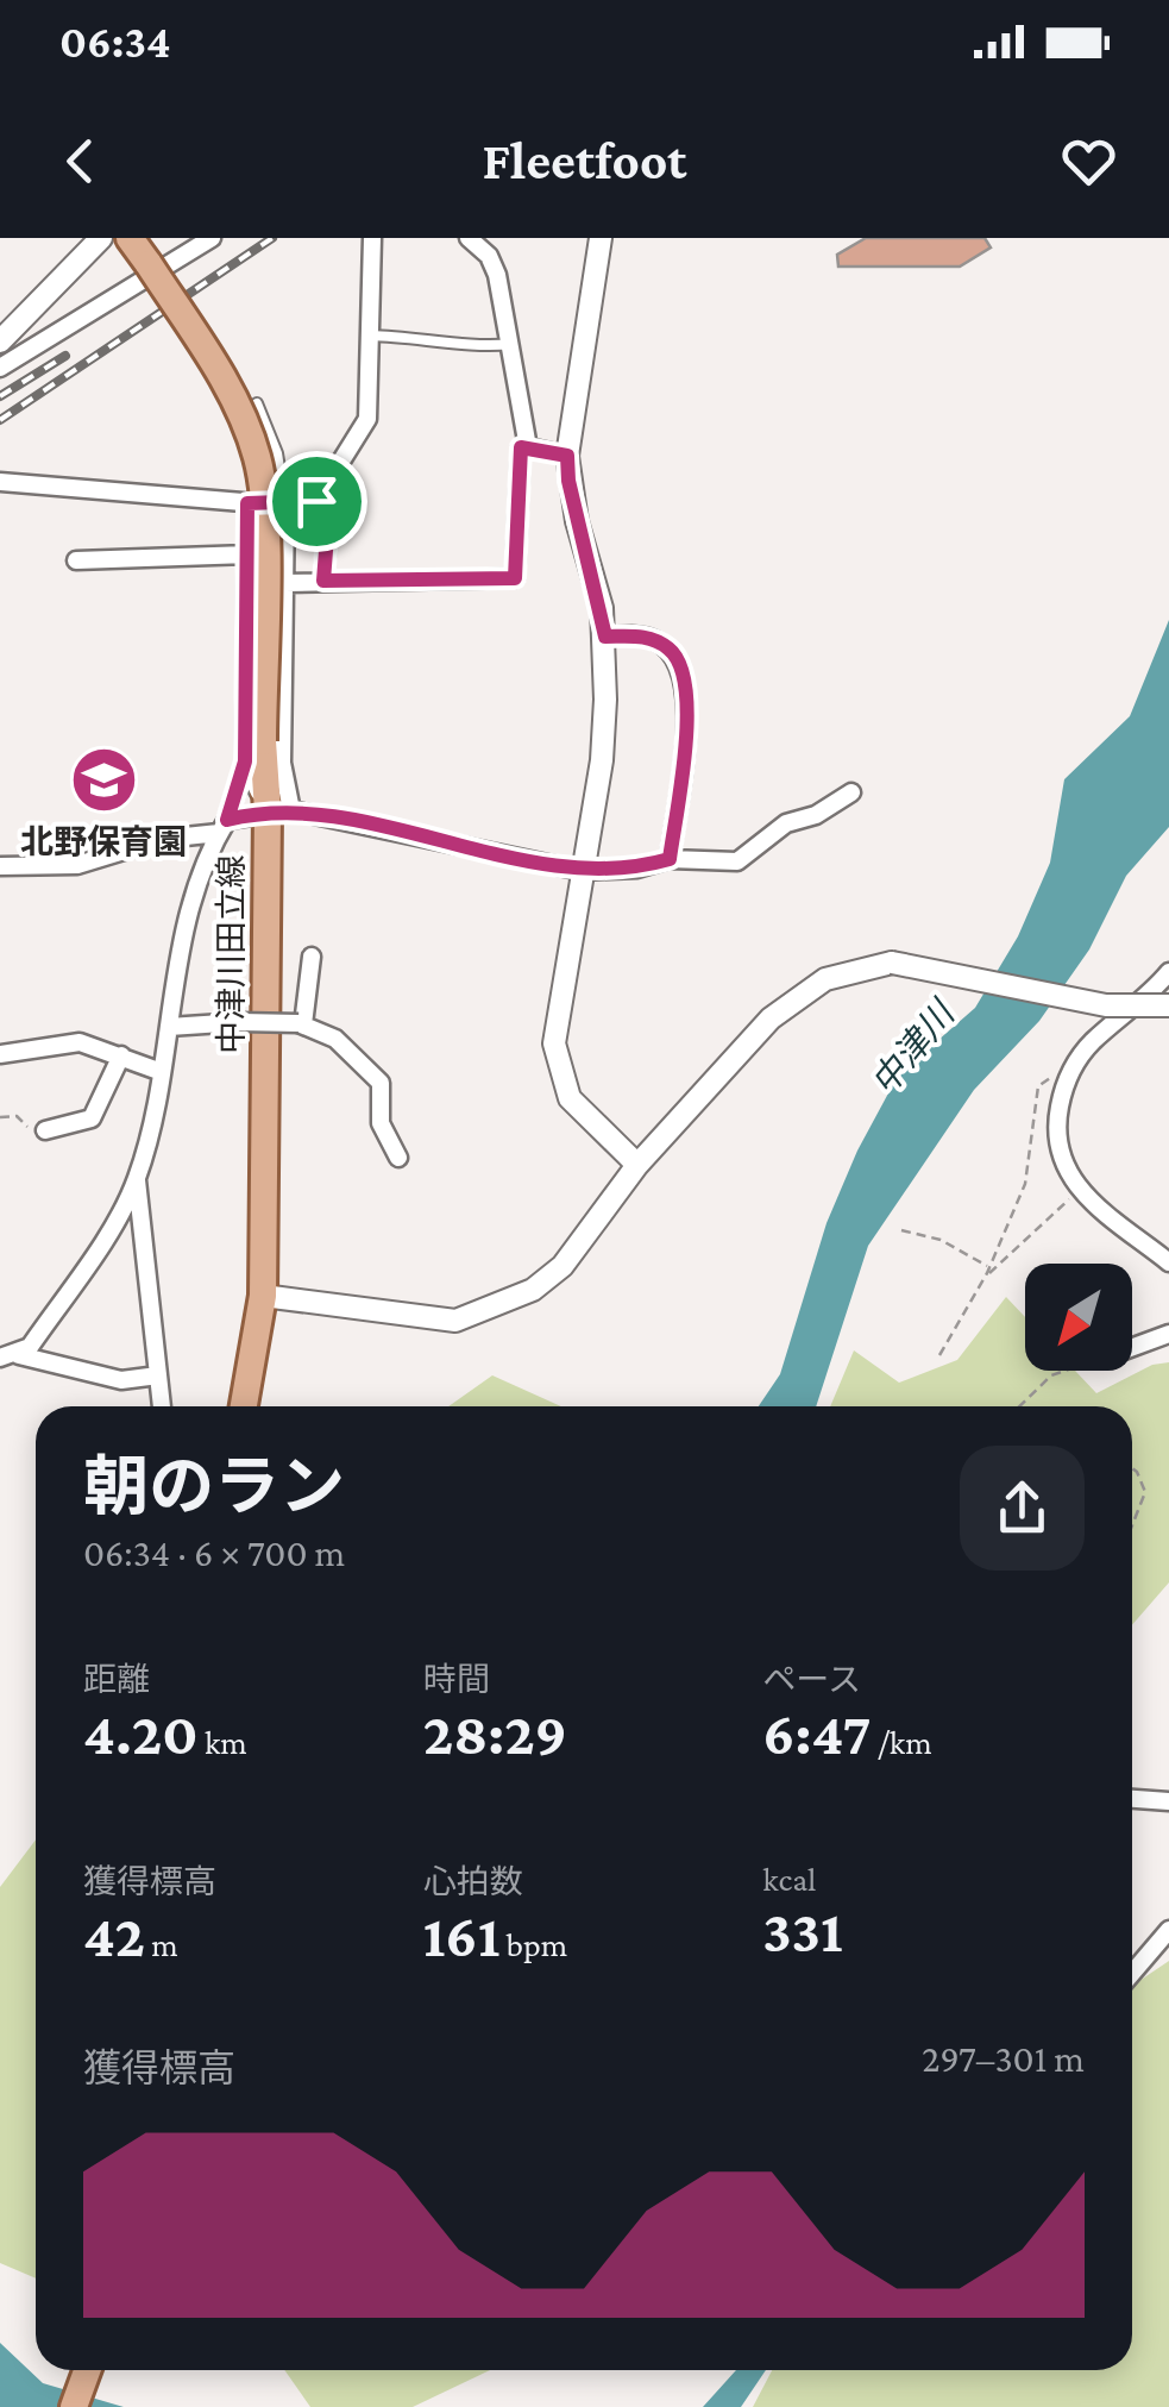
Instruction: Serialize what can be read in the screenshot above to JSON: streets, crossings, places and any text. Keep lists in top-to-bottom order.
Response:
{
  "streets": {
    "main road": ["中津川田立線"]
  },
  "water": ["中津川"],
  "places": {
    "school or university": ["北野保育園"]
  },
  "north": "bottom left",
  "page": {
    "status": "06:34",
    "header": "Fleetfoot",
    "heading": ["朝のラン", "06:34 · 6 × 700 m"],
    "stats": [
      ["距離", "4.20 km"],
      ["時間", "28:29"],
      ["ペース", "6:47 /km"],
      ["獲得標高", "42 m"],
      ["心拍数", "161 bpm"],
      ["kcal", "331"]
    ],
    "chart": ["獲得標高", "297–301 m"]
  }
}
